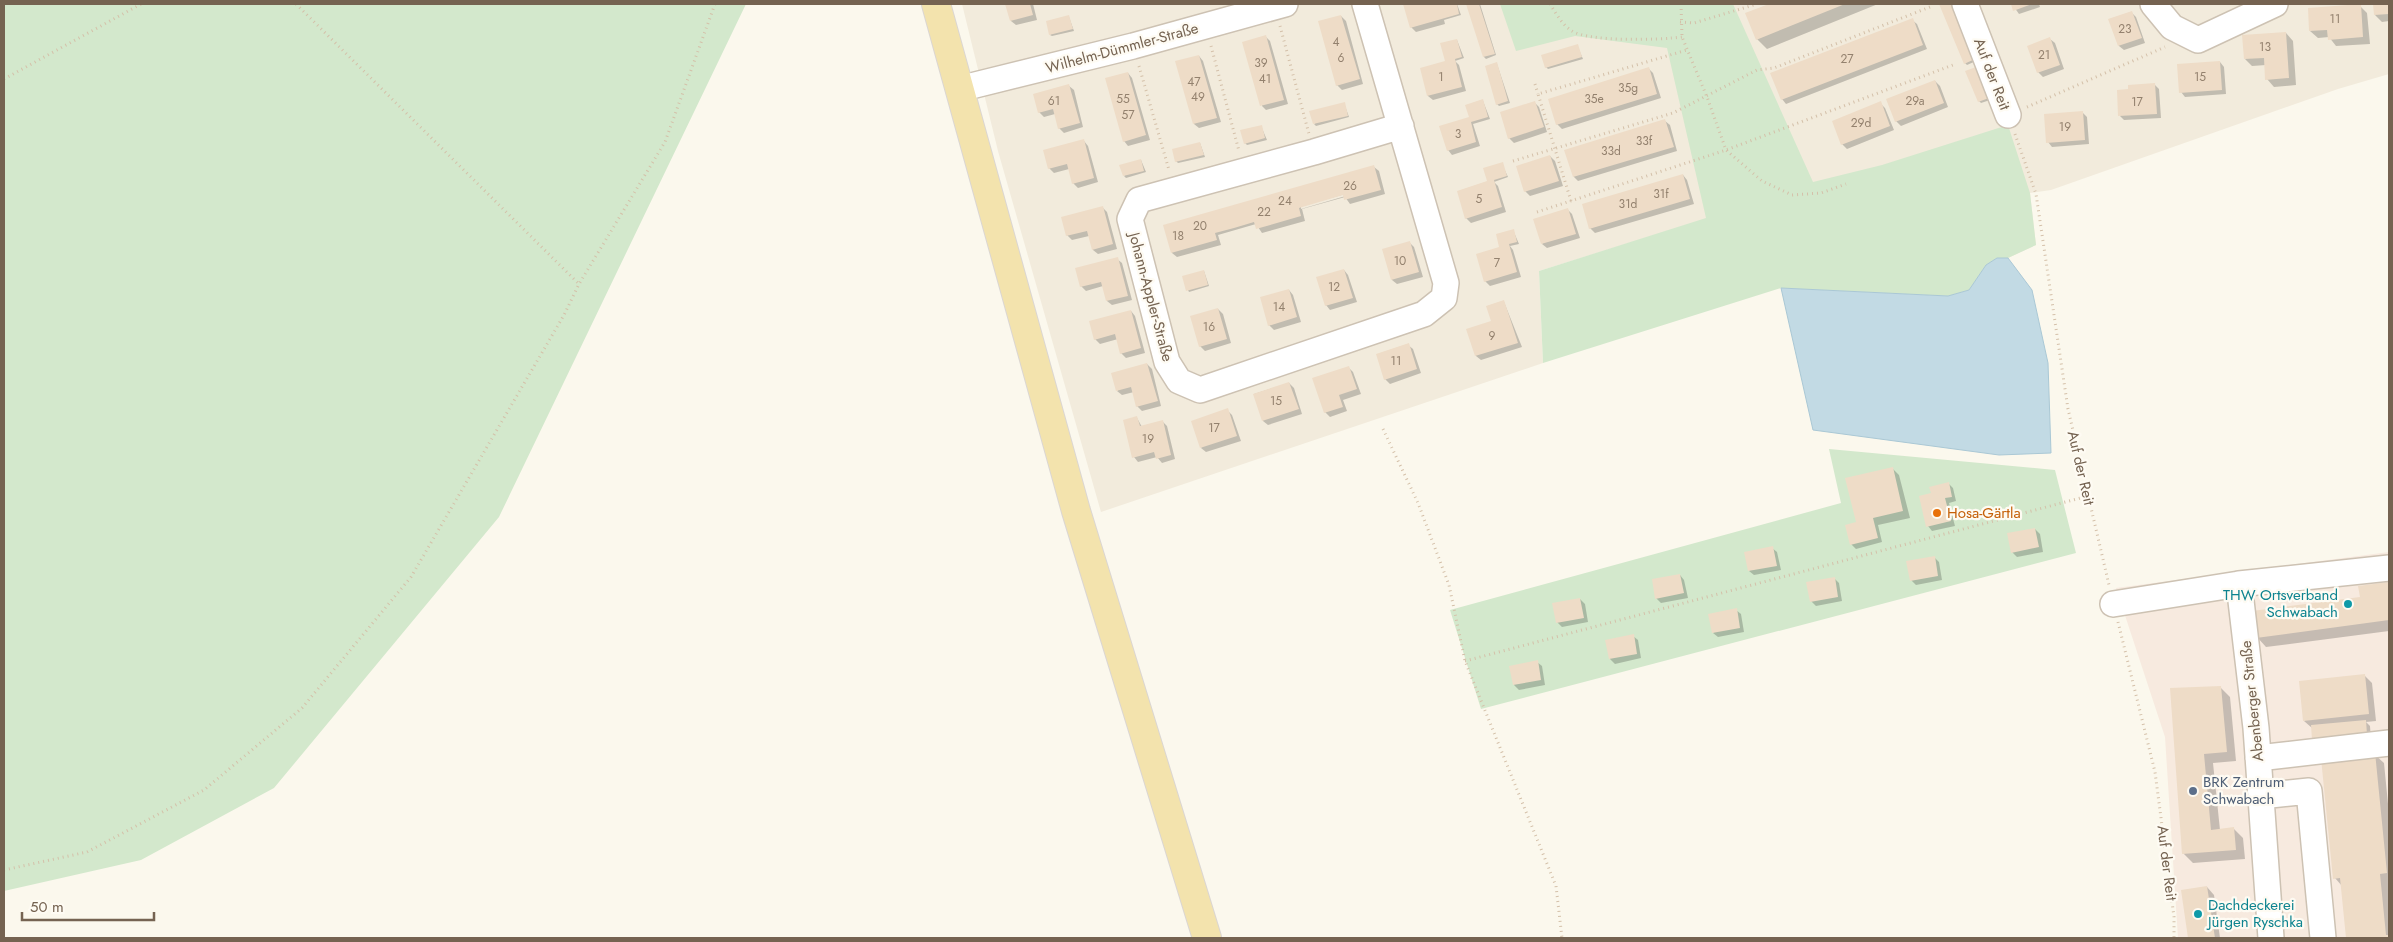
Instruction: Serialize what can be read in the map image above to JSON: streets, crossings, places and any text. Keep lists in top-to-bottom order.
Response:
{
  "streets": {
    "street": [
      "Wilhelm-Dümmler-Straße",
      "Auf der Reit",
      "Johann-Appler-Straße",
      "Abenberger Straße"
    ]
  },
  "places": [
    "Hosa-Gärtla",
    "THW Ortsverband Schwabach",
    "BRK Zentrum Schwabach",
    "Dachdeckerei Jürgen Ryschka"
  ],
  "house_numbers": [
    "11",
    "23",
    "4",
    "13",
    "21",
    "6",
    "27",
    "39",
    "1",
    "15",
    "41",
    "47",
    "35g",
    "49",
    "55",
    "35e",
    "61",
    "29a",
    "17",
    "57",
    "29d",
    "19",
    "3",
    "33f",
    "33d",
    "26",
    "31f",
    "5",
    "24",
    "31d",
    "22",
    "20",
    "18",
    "10",
    "7",
    "12",
    "14",
    "16",
    "9",
    "11",
    "15",
    "17",
    "19"
  ],
  "scale_bar": "50 m"
}
